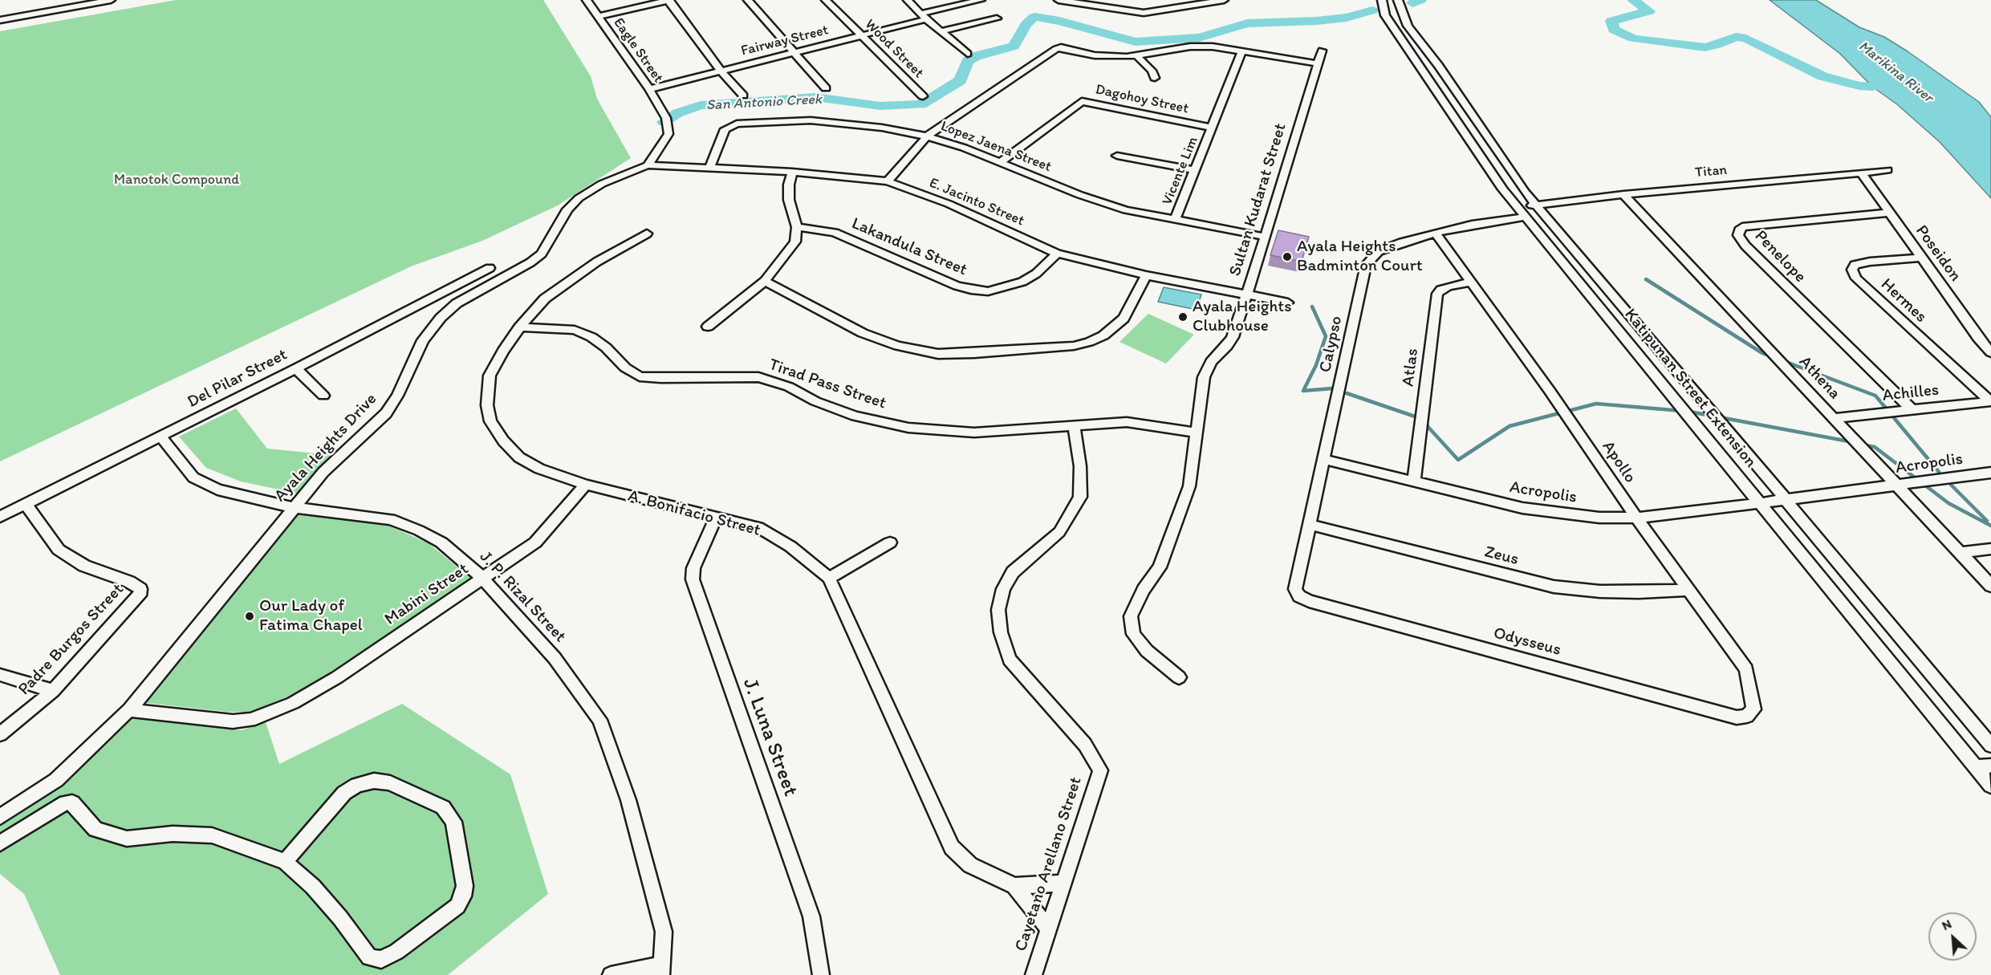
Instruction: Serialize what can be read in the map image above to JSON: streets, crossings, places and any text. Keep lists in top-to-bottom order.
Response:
{
  "streets": {
    "street": [
      "Fairway Street",
      "Wood Street",
      "Eagle Street",
      "Dagohoy Street",
      "Lopez Jaena Street",
      "Vicente Lim",
      "Titan",
      "Sultan Kudarat Street",
      "E. Jacinto Street",
      "Lakandula Street",
      "Poseidon",
      "Penelope",
      "Hermes",
      "Calypso",
      "Atlas",
      "Athena",
      "Del Pilar Street",
      "Tirad Pass Street",
      "Katipunan Street Extension",
      "Achilles",
      "Ayala Heights Drive",
      "Apollo",
      "Acropolis",
      "A. Bonifacio Street",
      "Zeus",
      "Mabini Street",
      "J. P. Rizal Street",
      "Padre Burgos Street",
      "Odysseus",
      "J. Luna Street",
      "Cayetano Arellano Street"
    ]
  },
  "crossings": [
    ["Fairway Street", "Wood Street"],
    ["Fairway Street", "Eagle Street"],
    ["Eagle Street", "E. Jacinto Street"],
    ["Eagle Street", "Ayala Heights Drive"],
    ["Dagohoy Street", "Lopez Jaena Street"],
    ["Dagohoy Street", "Vicente Lim"],
    ["Lopez Jaena Street", "Vicente Lim"],
    ["Lopez Jaena Street", "Sultan Kudarat Street"],
    ["Lopez Jaena Street", "E. Jacinto Street"],
    ["Titan", "Poseidon"],
    ["Titan", "Athena"],
    ["Titan", "Katipunan Street Extension"],
    ["Sultan Kudarat Street", "E. Jacinto Street"],
    ["Sultan Kudarat Street", "Tirad Pass Street"],
    ["E. Jacinto Street", "Lakandula Street"],
    ["E. Jacinto Street", "Ayala Heights Drive"],
    ["Poseidon", "Penelope"],
    ["Poseidon", "Hermes"],
    ["Penelope", "Achilles"],
    ["Hermes", "Achilles"],
    ["Calypso", "Katipunan Street Extension"],
    ["Calypso", "Apollo"],
    ["Calypso", "Acropolis"],
    ["Calypso", "Zeus"],
    ["Calypso", "Odysseus"],
    ["Atlas", "Apollo"],
    ["Atlas", "Acropolis"],
    ["Athena", "Achilles"],
    ["Athena", "Acropolis"],
    ["Del Pilar Street", "J. P. Rizal Street"],
    ["Del Pilar Street", "Padre Burgos Street"],
    ["Tirad Pass Street", "A. Bonifacio Street"],
    ["Tirad Pass Street", "Cayetano Arellano Street"],
    ["Katipunan Street Extension", "Acropolis"],
    ["Ayala Heights Drive", "Mabini Street"],
    ["Ayala Heights Drive", "J. P. Rizal Street"],
    ["Apollo", "Acropolis"],
    ["Apollo", "Zeus"],
    ["Apollo", "Odysseus"],
    ["A. Bonifacio Street", "Mabini Street"],
    ["A. Bonifacio Street", "J. Luna Street"],
    ["A. Bonifacio Street", "Cayetano Arellano Street"],
    ["Mabini Street", "J. P. Rizal Street"]
  ],
  "water": ["Marikina River", "San Antonio Creek"],
  "parks": ["Manotok Compound"],
  "places": ["Ayala Heights Badminton Court", "Ayala Heights Clubhouse", "Our Lady of Fatima Chapel"],
  "north": "top left"
}
